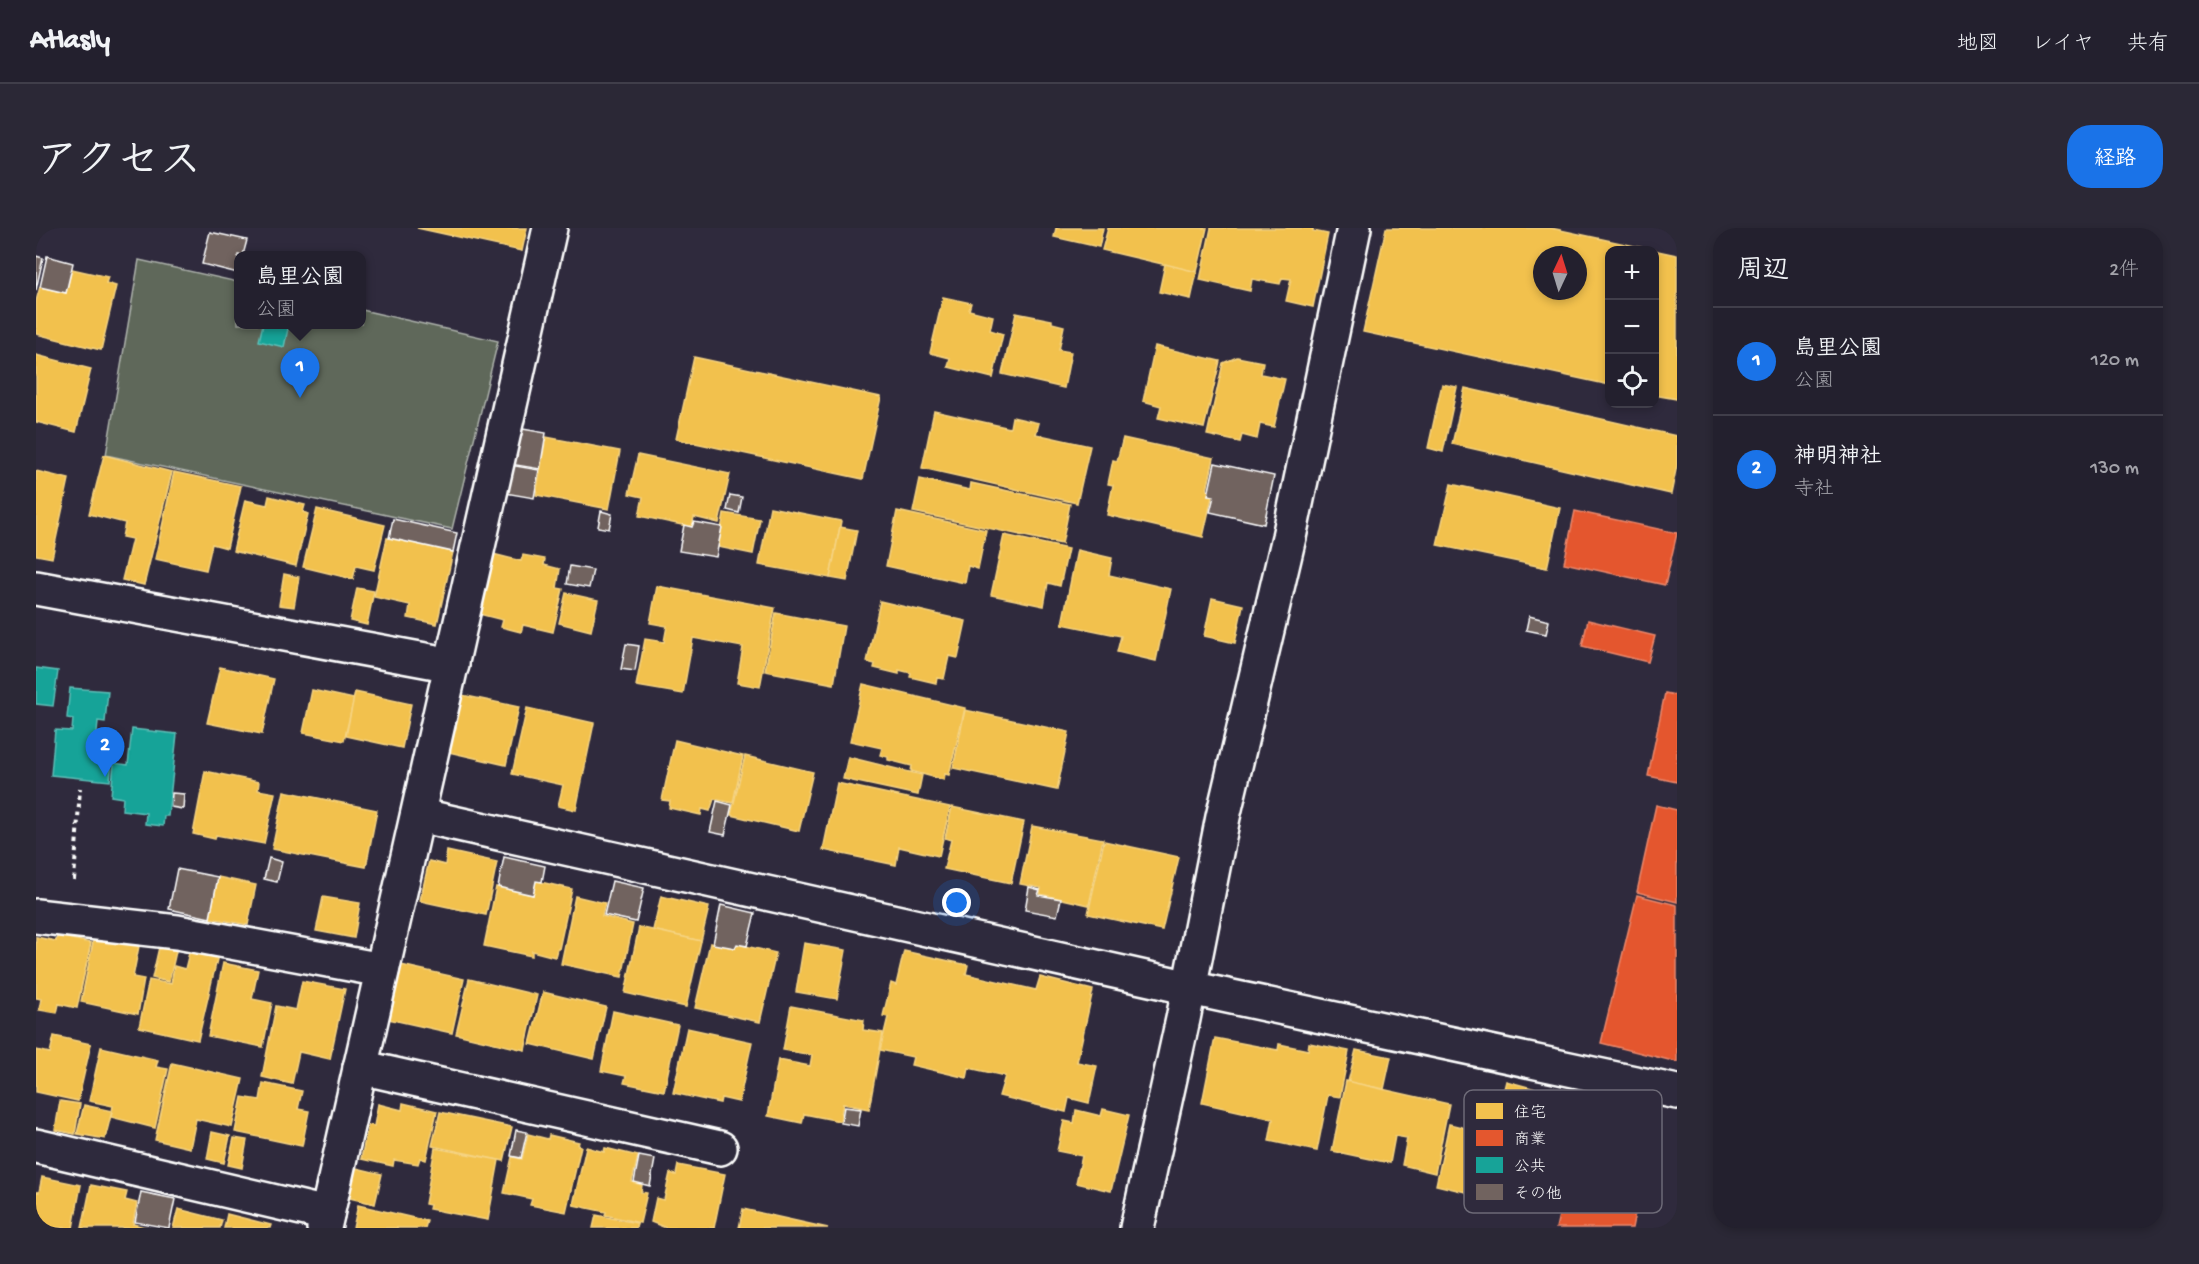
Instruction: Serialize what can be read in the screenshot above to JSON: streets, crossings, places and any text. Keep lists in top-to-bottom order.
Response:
{
  "legend": [
    "住宅",
    "商業",
    "公共",
    "その他"
  ],
  "north": "top",
  "page": {
    "header": "Atlasly",
    "nav": ["地図", "レイヤ", "共有"],
    "title": "アクセス",
    "buttons": "経路",
    "heading": ["周辺", "2件"],
    "map_buttons": ["+", "−"],
    "popup": ["島里公園", "公園"],
    "list": [
      {
        "mark": "1",
        "name": "島里公園",
        "note": "公園",
        "value": "120 m"
      },
      {
        "mark": "2",
        "name": "神明神社",
        "note": "寺社",
        "value": "130 m"
      }
    ],
    "pins": ["1", "2"]
  }
}
